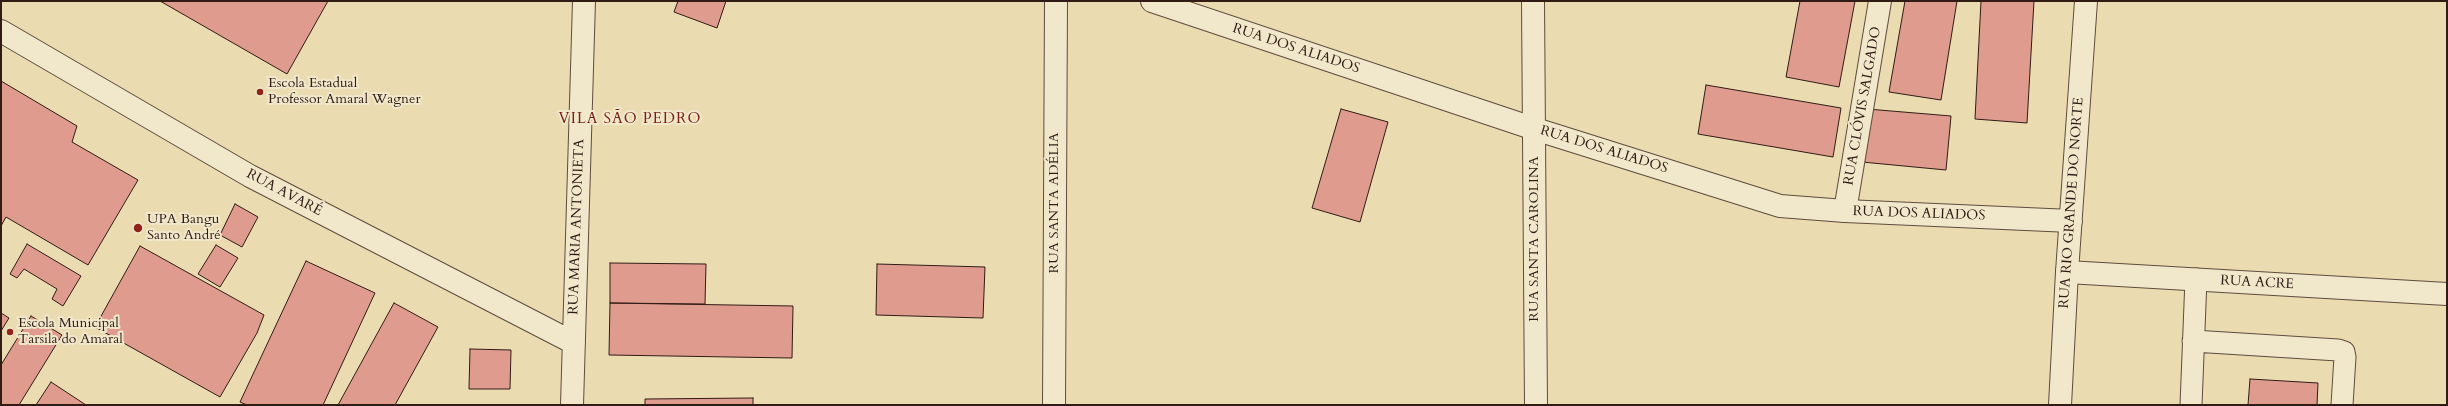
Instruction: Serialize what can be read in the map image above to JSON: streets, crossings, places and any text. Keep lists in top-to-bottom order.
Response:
{
  "streets": {
    "street": [
      "RUA DOS ALIADOS",
      "RUA CLÓVIS SALGADO",
      "RUA AVARÉ",
      "RUA SANTA ADÉLIA",
      "RUA RIO GRANDE DO NORTE",
      "RUA MARIA ANTONIETA",
      "RUA SANTA CAROLINA",
      "RUA ACRE"
    ]
  },
  "crossings": [
    ["RUA DOS ALIADOS", "RUA CLÓVIS SALGADO"],
    ["RUA DOS ALIADOS", "RUA RIO GRANDE DO NORTE"],
    ["RUA DOS ALIADOS", "RUA SANTA CAROLINA"],
    ["RUA AVARÉ", "RUA MARIA ANTONIETA"],
    ["RUA RIO GRANDE DO NORTE", "RUA ACRE"]
  ],
  "districts": ["VILA SÃO PEDRO"],
  "places": ["Escola Estadual Professor Amaral Wagner", "UPA Bangu Santo André", "Escola Municipal Tarsila do Amaral"]
}
